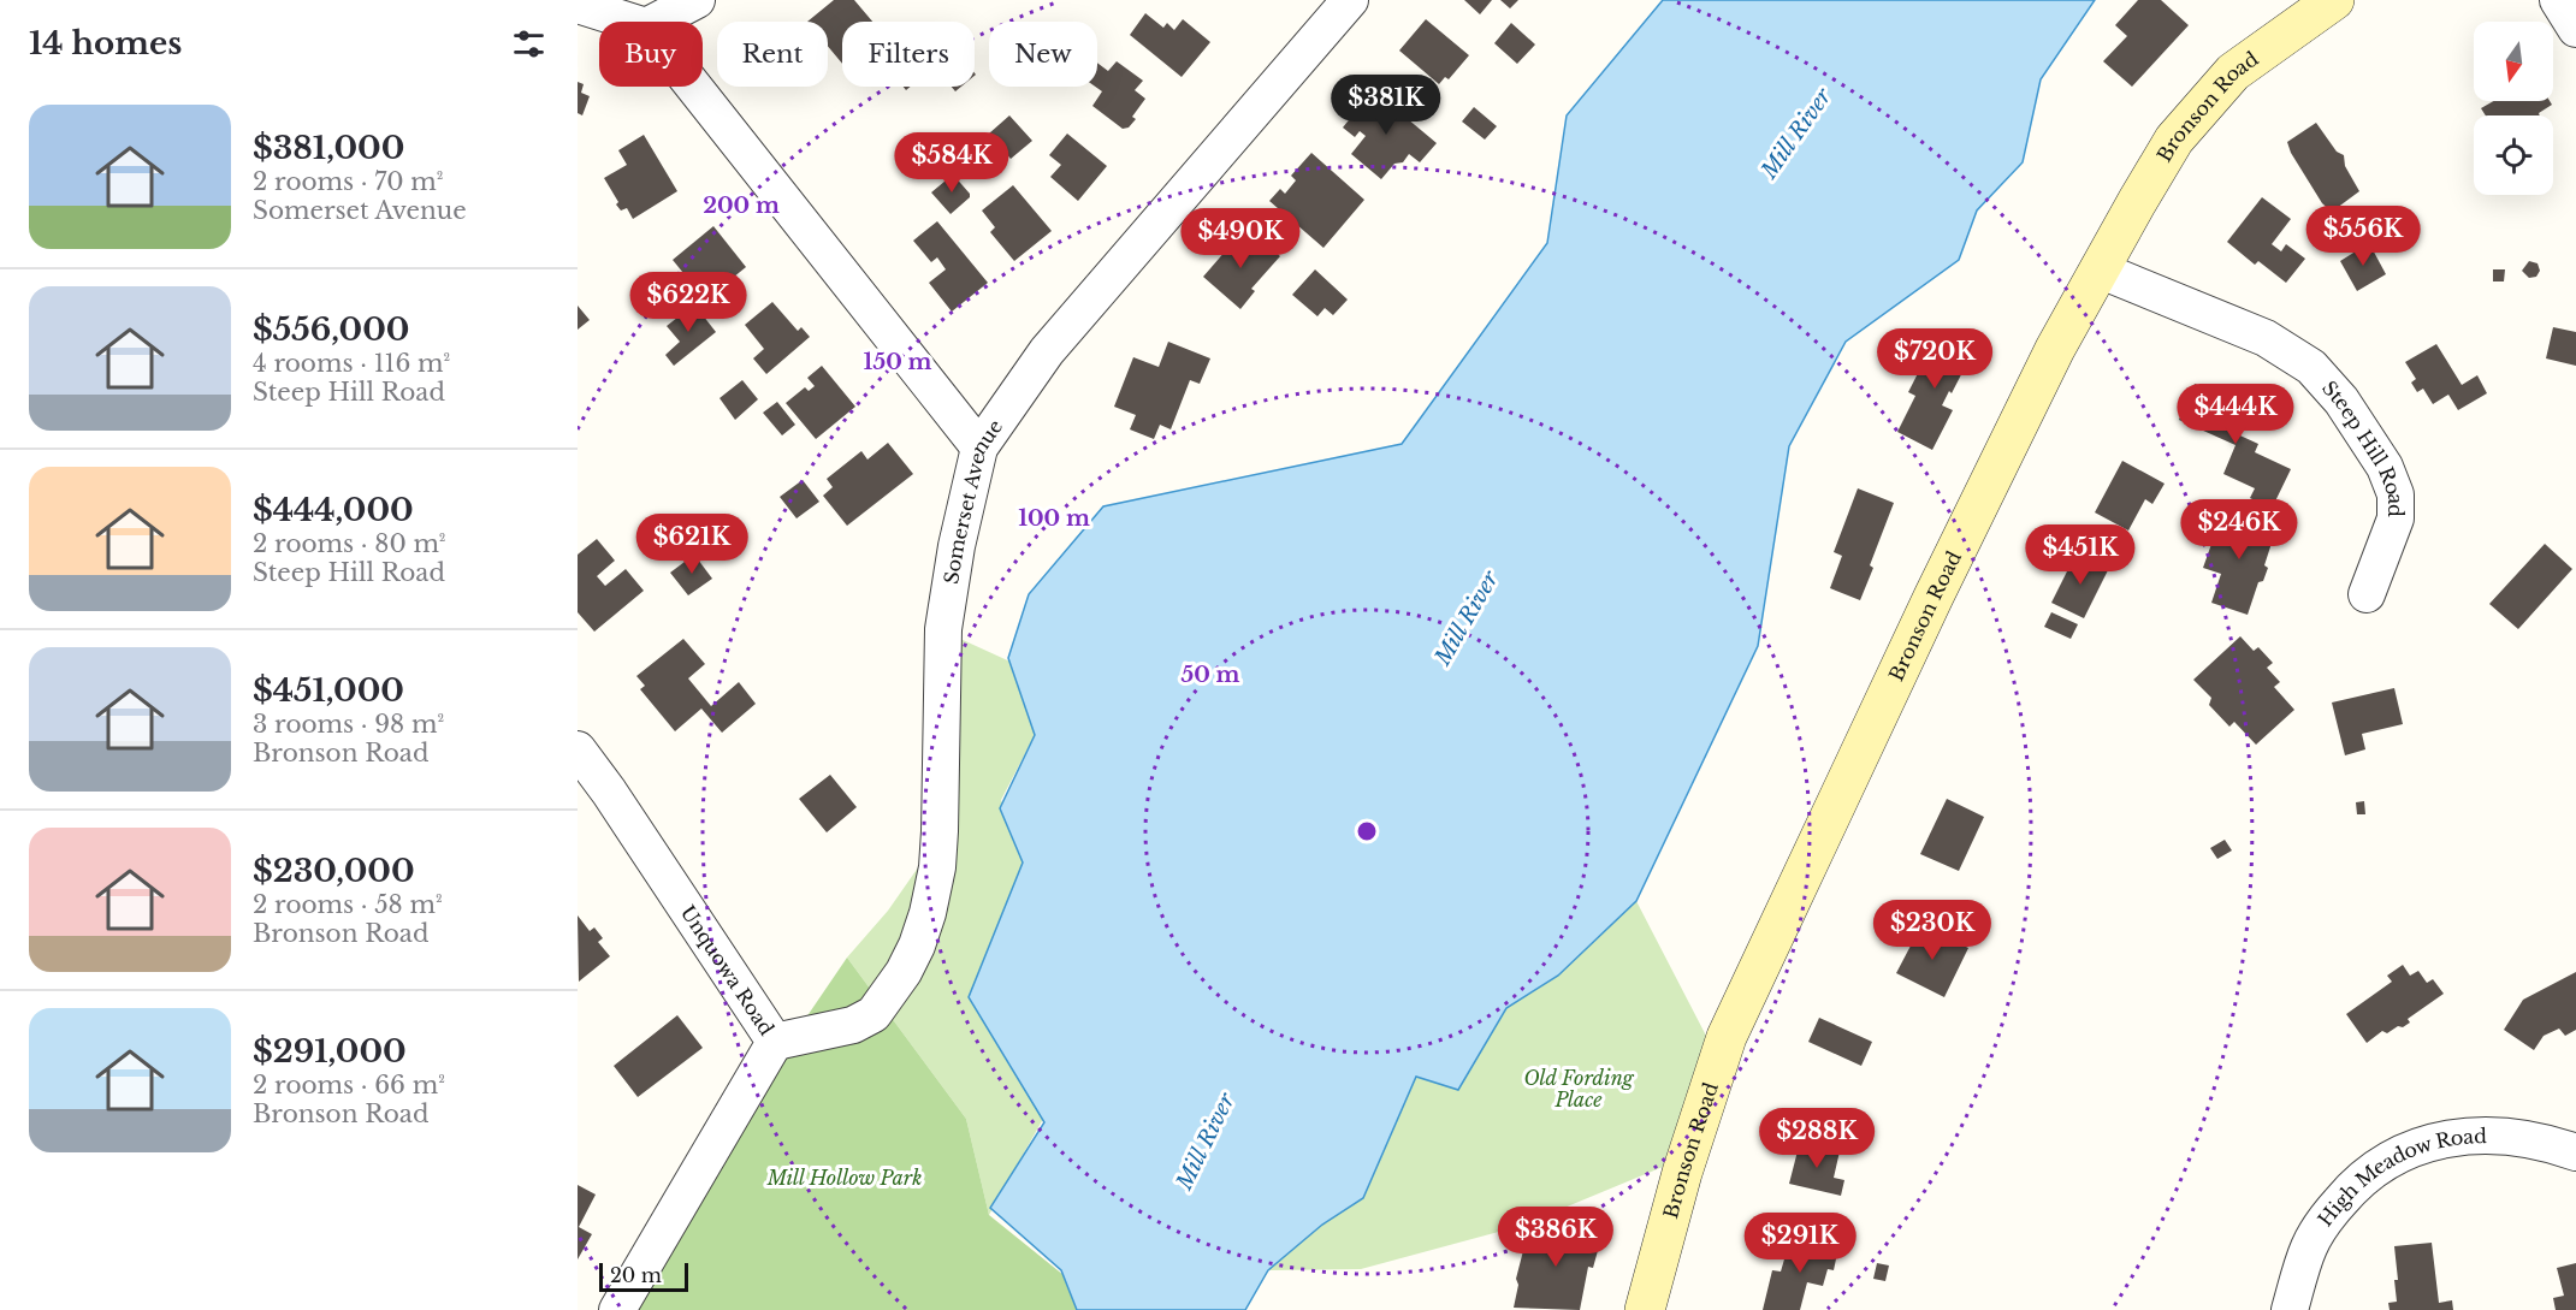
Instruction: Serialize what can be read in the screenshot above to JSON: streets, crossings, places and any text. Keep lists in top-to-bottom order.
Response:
{
  "streets": {
    "main road": ["Bronson Road"],
    "street": [
      "Steep Hill Road",
      "Somerset Avenue",
      "Unquowa Road",
      "High Meadow Road"
    ]
  },
  "crossings": [
    ["Bronson Road", "Steep Hill Road"],
    ["Somerset Avenue", "Unquowa Road"]
  ],
  "water": ["Mill River"],
  "parks": ["Old Fording Place", "Mill Hollow Park"],
  "scale_bar": "20 m",
  "north": "bottom",
  "page": {
    "heading": "14 homes",
    "chip": [
      "Buy",
      "Rent",
      "Filters",
      "New"
    ],
    "price": [
      "$381K",
      "$584K",
      "$556K",
      "$490K",
      "$622K",
      "$720K",
      "$444K",
      "$246K",
      "$621K",
      "$451K",
      "$230K",
      "$288K",
      "$386K",
      "$291K"
    ],
    "list": [
      {
        "name": "$381,000",
        "note": "2 rooms · 70 m² · Somerset Avenue"
      },
      {
        "name": "$556,000",
        "note": "4 rooms · 116 m² · Steep Hill Road"
      },
      {
        "name": "$444,000",
        "note": "2 rooms · 80 m² · Steep Hill Road"
      },
      {
        "name": "$451,000",
        "note": "3 rooms · 98 m² · Bronson Road"
      },
      {
        "name": "$230,000",
        "note": "2 rooms · 58 m² · Bronson Road"
      },
      {
        "name": "$291,000",
        "note": "2 rooms · 66 m² · Bronson Road"
      }
    ],
    "scale": "20 m"
  },
  "rings": [
    "200 m",
    "150 m",
    "100 m",
    "50 m"
  ]
}
